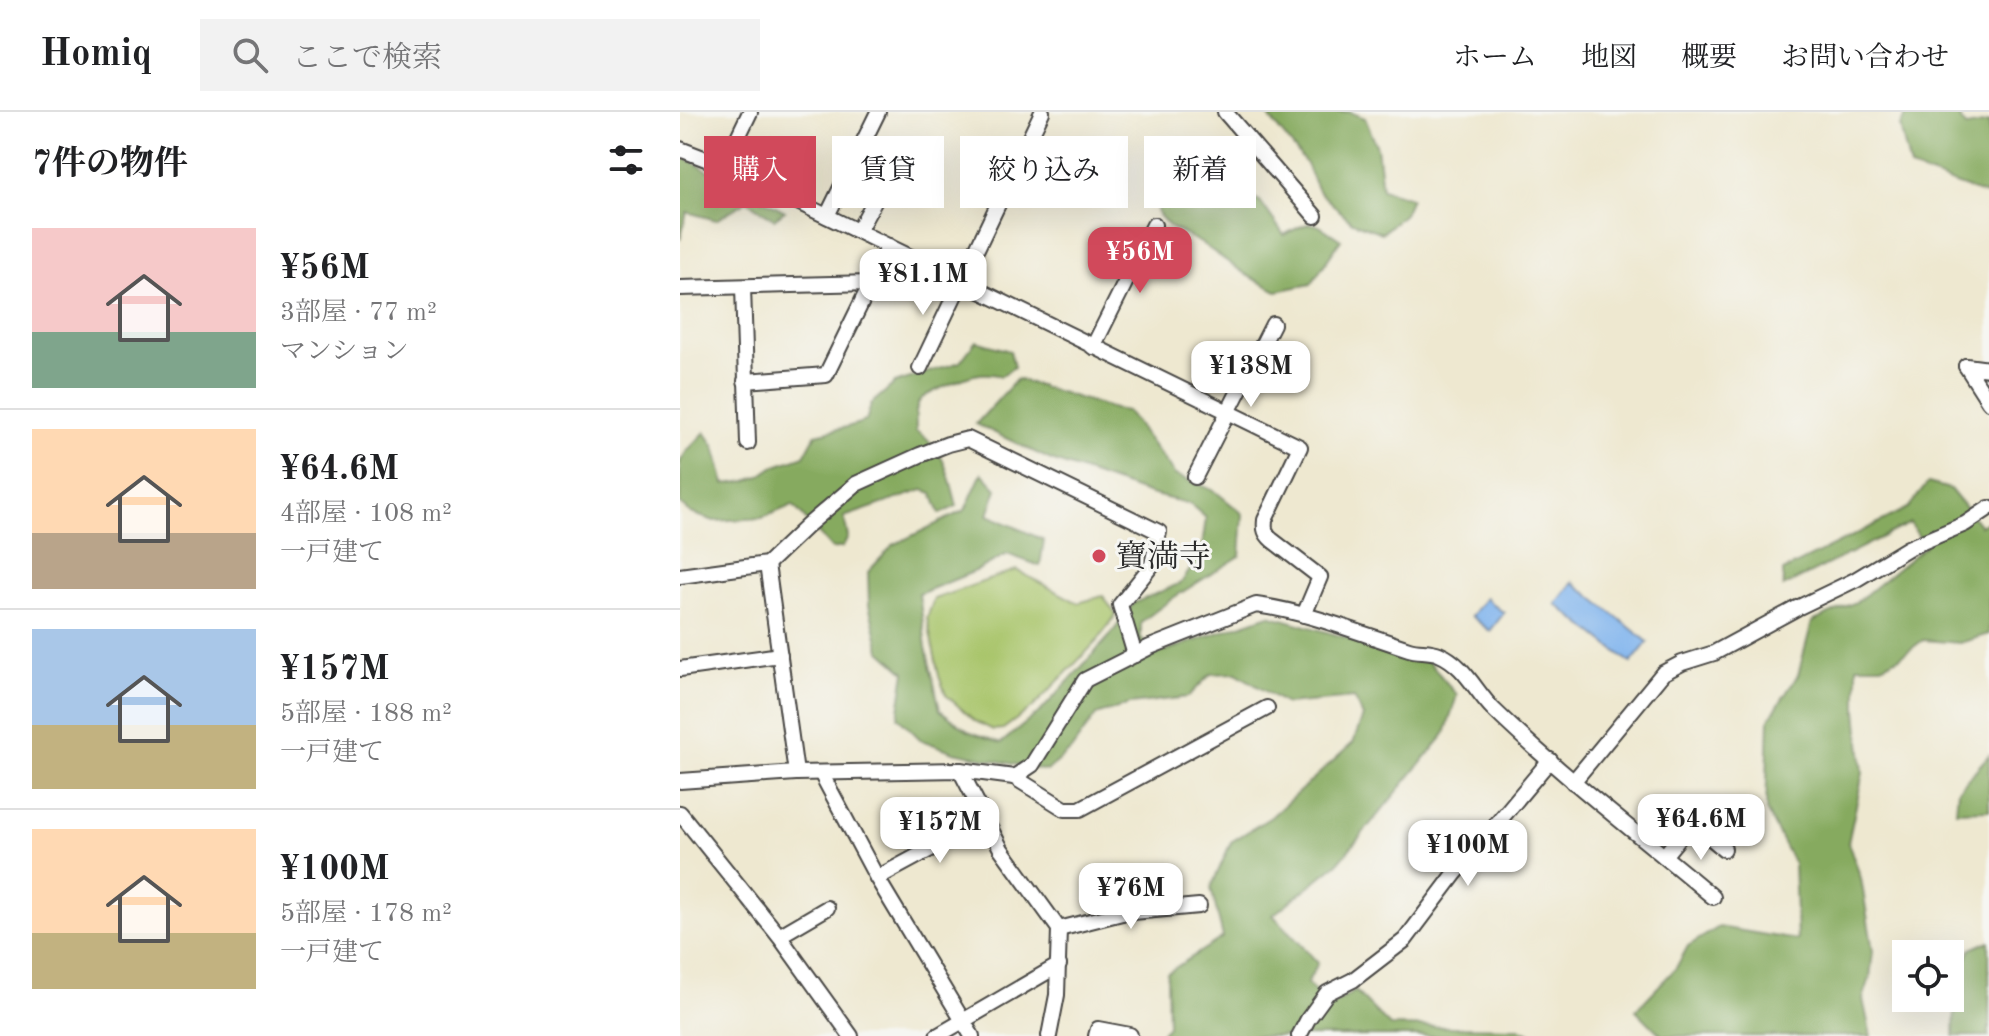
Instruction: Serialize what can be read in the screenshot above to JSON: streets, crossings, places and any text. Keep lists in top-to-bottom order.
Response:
{
  "places": ["寶満寺"],
  "page": {
    "header": "Homiq",
    "search": "ここで検索",
    "nav": [
      "ホーム",
      "地図",
      "概要",
      "お問い合わせ"
    ],
    "heading": "7件の物件",
    "chip": [
      "購入",
      "賃貸",
      "絞り込み",
      "新着"
    ],
    "list": [
      {
        "name": "¥56M",
        "note": "3部屋 · 77 m² · マンション"
      },
      {
        "name": "¥64.6M",
        "note": "4部屋 · 108 m² · 一戸建て"
      },
      {
        "name": "¥157M",
        "note": "5部屋 · 188 m² · 一戸建て"
      },
      {
        "name": "¥100M",
        "note": "5部屋 · 178 m² · 一戸建て"
      }
    ],
    "price": [
      "¥56M",
      "¥81.1M",
      "¥138M",
      "¥64.6M",
      "¥157M",
      "¥100M",
      "¥76M"
    ]
  }
}
